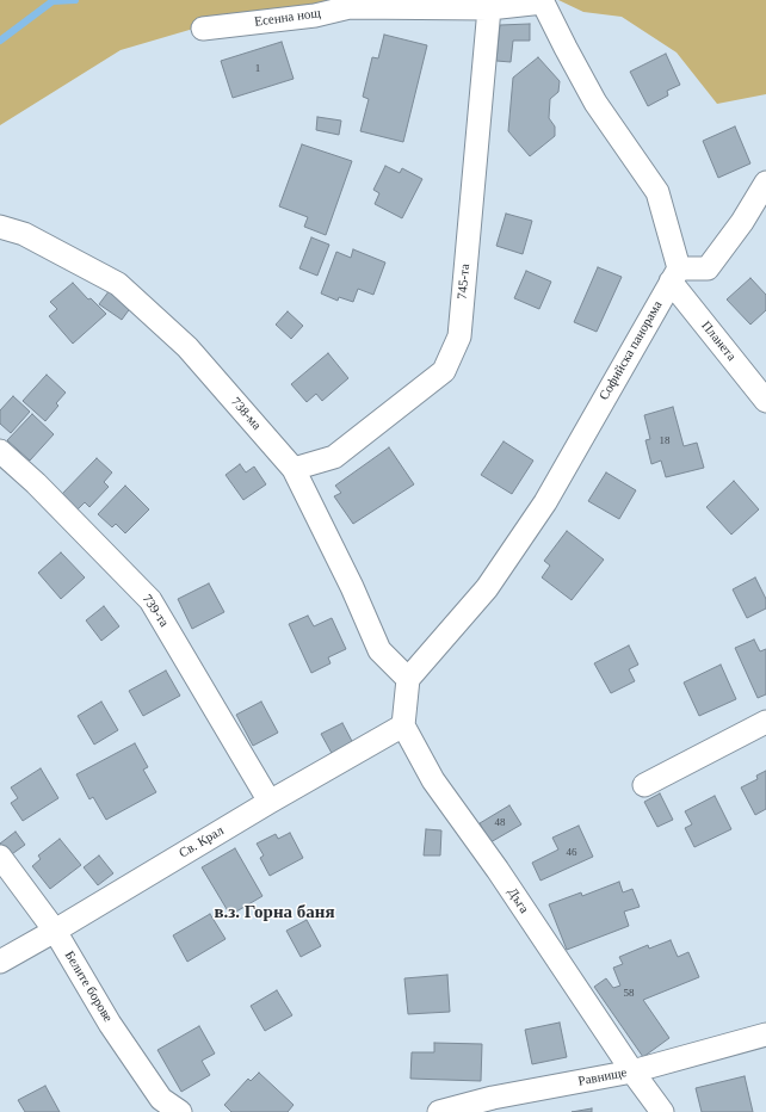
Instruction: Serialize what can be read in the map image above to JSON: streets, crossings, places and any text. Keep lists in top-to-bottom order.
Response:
{
  "streets": {
    "street": [
      "Есенна нощ",
      "745-та",
      "Планета",
      "Софийска панорама",
      "738-ма",
      "739-та",
      "Св. Крал",
      "Дъга",
      "Белите борове",
      "Равнище"
    ]
  },
  "crossings": [
    ["Есенна нощ", "745-та"],
    ["745-та", "738-ма"],
    ["Планета", "Софийска панорама"],
    ["Софийска панорама", "738-ма"],
    ["739-та", "Св. Крал"],
    ["Св. Крал", "Дъга"],
    ["Св. Крал", "Белите борове"],
    ["Дъга", "Равнище"]
  ],
  "districts": ["в.з. Горна баня"],
  "house_numbers": [
    "1",
    "18",
    "48",
    "46",
    "58"
  ]
}
